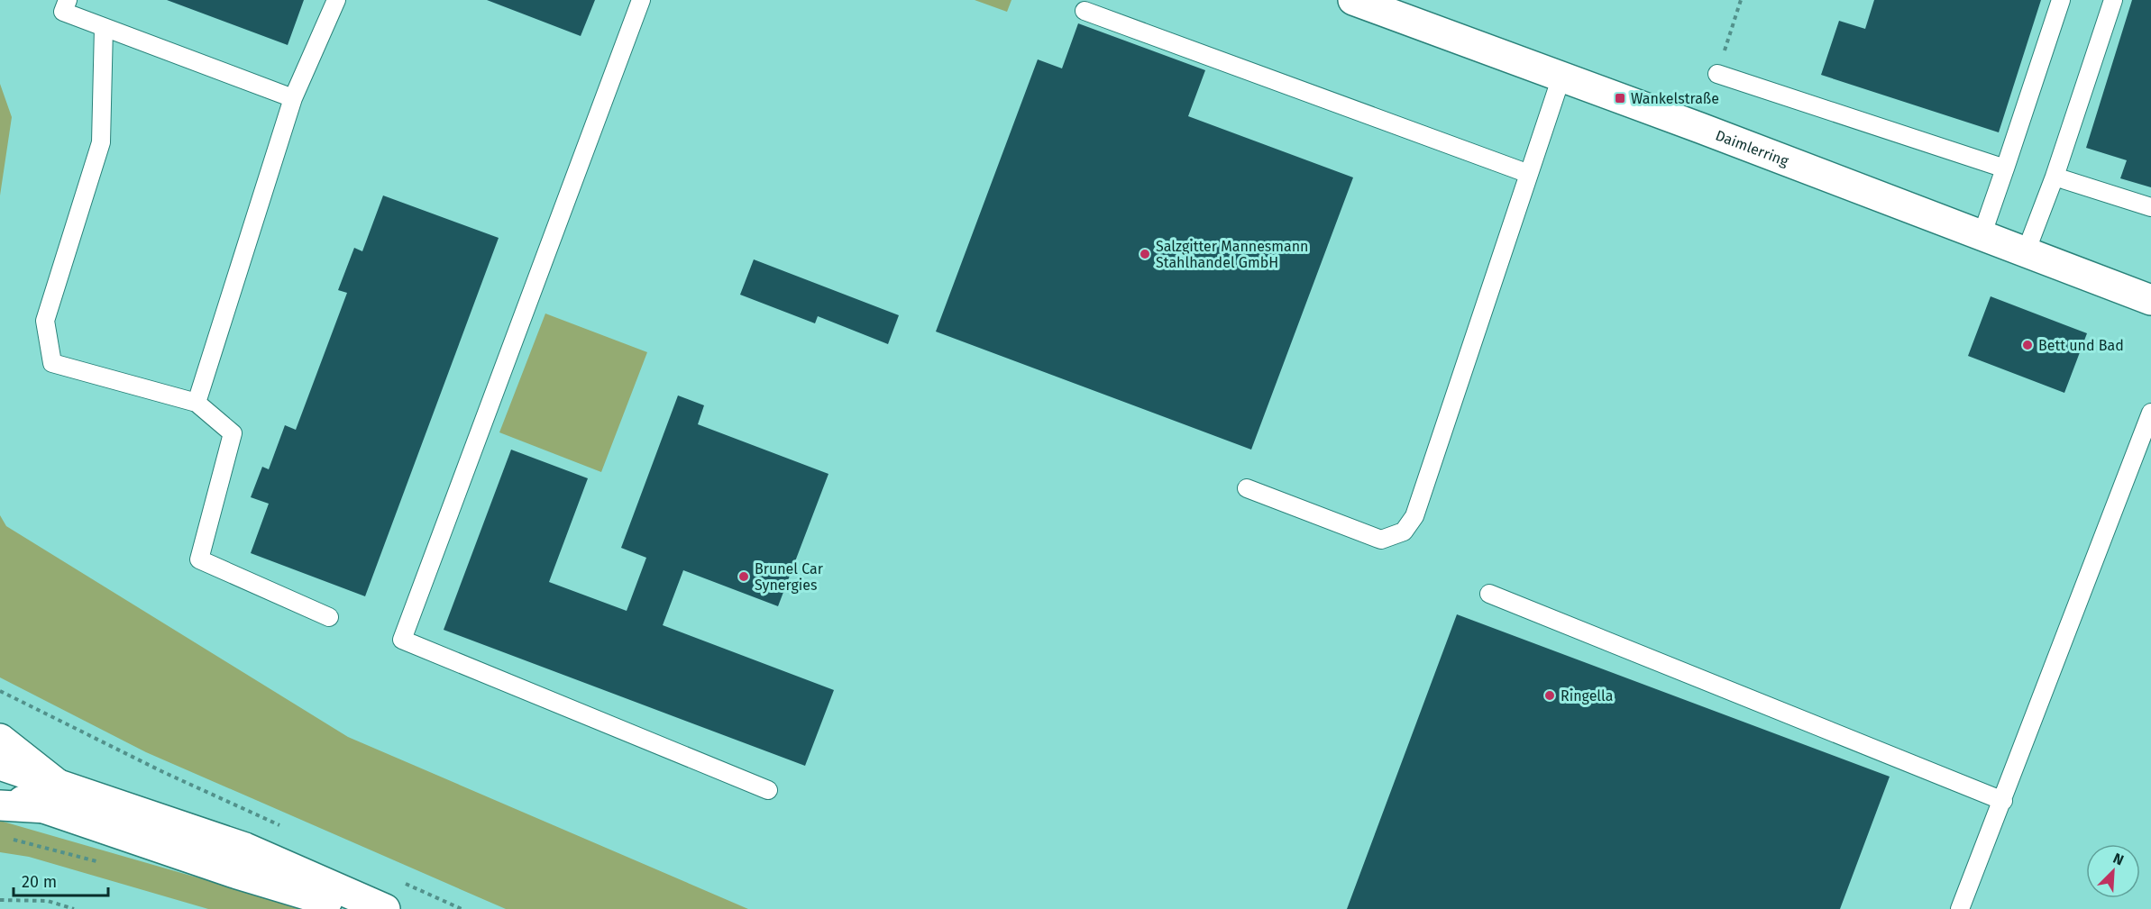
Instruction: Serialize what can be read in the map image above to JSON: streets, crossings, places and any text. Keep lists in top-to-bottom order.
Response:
{
  "streets": {
    "main road": ["Daimlerring"]
  },
  "places": {
    "transit": ["Wankelstraße"],
    "other": [
      "Salzgitter Mannesmann Stahlhandel GmbH",
      "Bett und Bad",
      "Brunel Car Synergies",
      "Ringella"
    ]
  },
  "scale_bar": "20 m",
  "north": "top right"
}
